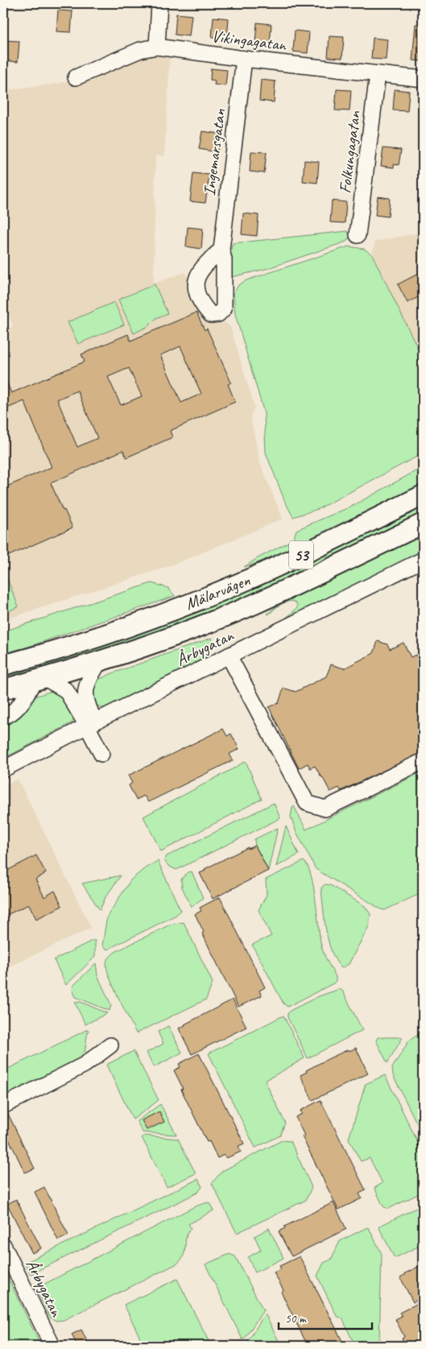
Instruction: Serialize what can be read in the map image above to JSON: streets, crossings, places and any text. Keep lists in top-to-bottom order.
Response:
{
  "streets": {
    "main road": ["53", "Mälarvägen"],
    "street": [
      "Vikingagatan",
      "Ingemarsgatan",
      "Folkungagatan",
      "Årbygatan"
    ]
  },
  "crossings": [
    ["Vikingagatan", "Ingemarsgatan"],
    ["Vikingagatan", "Folkungagatan"]
  ],
  "scale_bar": "50 m"
}
